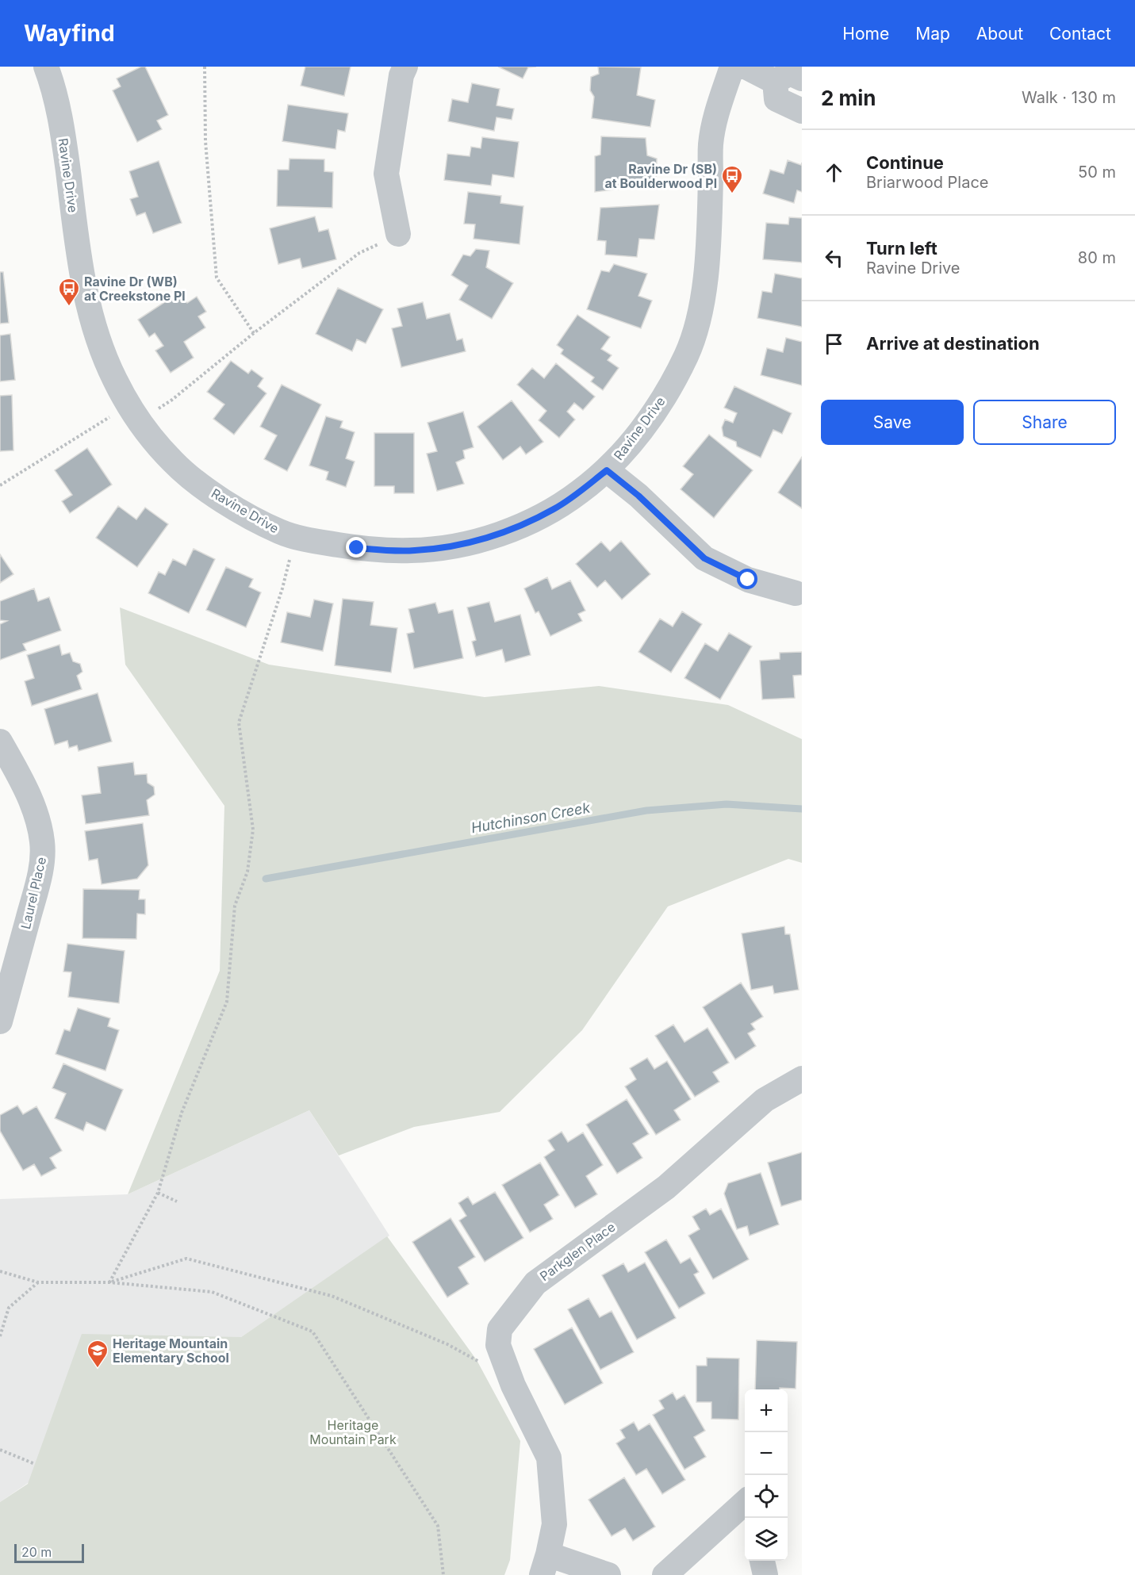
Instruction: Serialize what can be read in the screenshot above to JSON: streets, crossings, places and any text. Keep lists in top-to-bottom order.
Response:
{
  "streets": {
    "street": ["Ravine Drive", "Laurel Place", "Parkglen Place"]
  },
  "water": ["Hutchinson Creek"],
  "parks": ["Heritage Mountain Park"],
  "places": {
    "bus stop": ["Ravine Dr (SB) at Boulderwood Pl", "Ravine Dr (WB) at Creekstone Pl"],
    "school or university": ["Heritage Mountain Elementary School"]
  },
  "scale_bar": "20 m",
  "page": {
    "header": "Wayfind",
    "nav": [
      "Home",
      "Map",
      "About",
      "Contact"
    ],
    "heading": ["2 min", "Walk · 130 m"],
    "list": [
      ["Continue", "Briarwood Place", "50 m"],
      ["Turn left", "Ravine Drive", "80 m"],
      "Arrive at destination"
    ],
    "buttons": ["Save", "Share"],
    "map_buttons": ["+", "−"],
    "scale": "20 m"
  }
}
